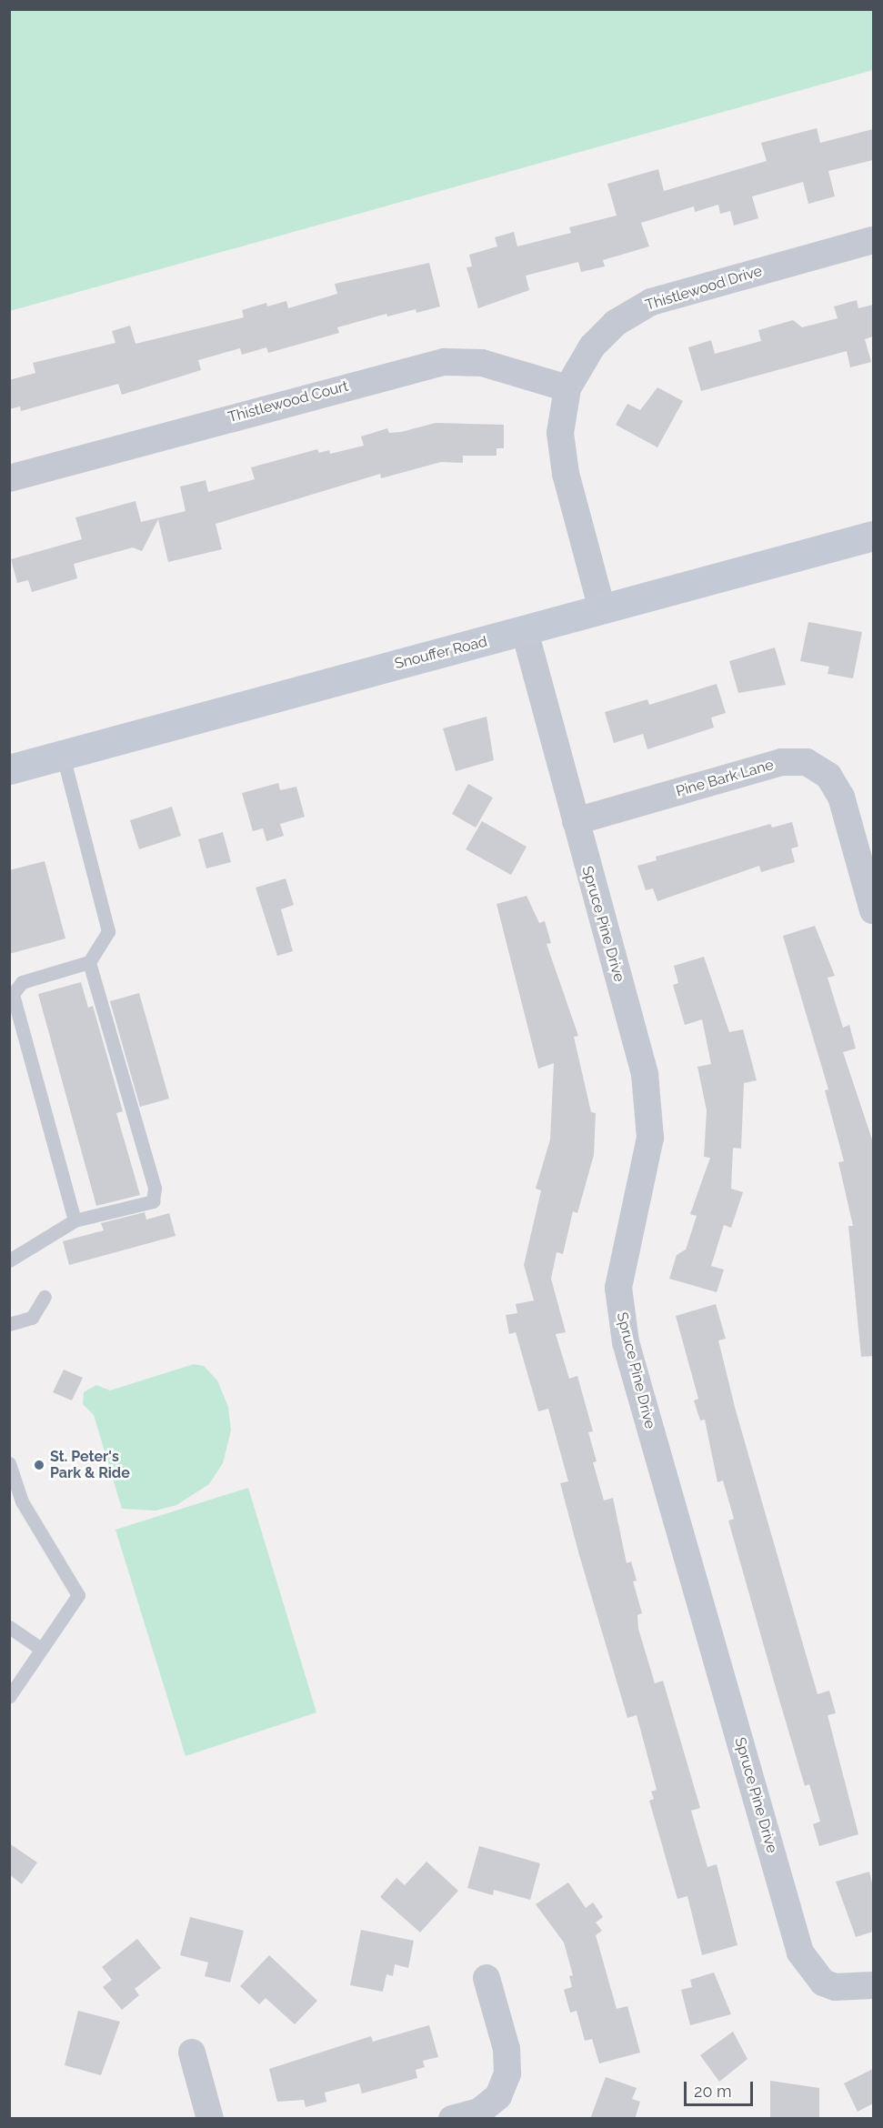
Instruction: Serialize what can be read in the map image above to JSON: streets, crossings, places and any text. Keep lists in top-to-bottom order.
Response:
{
  "streets": {
    "main road": ["Snouffer Road"],
    "street": [
      "Thistlewood Drive",
      "Thistlewood Court",
      "Pine Bark Lane",
      "Spruce Pine Drive"
    ]
  },
  "crossings": [
    ["Thistlewood Drive", "Thistlewood Court"],
    ["Thistlewood Drive", "Snouffer Road"],
    ["Snouffer Road", "Spruce Pine Drive"],
    ["Pine Bark Lane", "Spruce Pine Drive"]
  ],
  "places": ["St. Peter's Park & Ride"],
  "scale_bar": "20 m"
}
